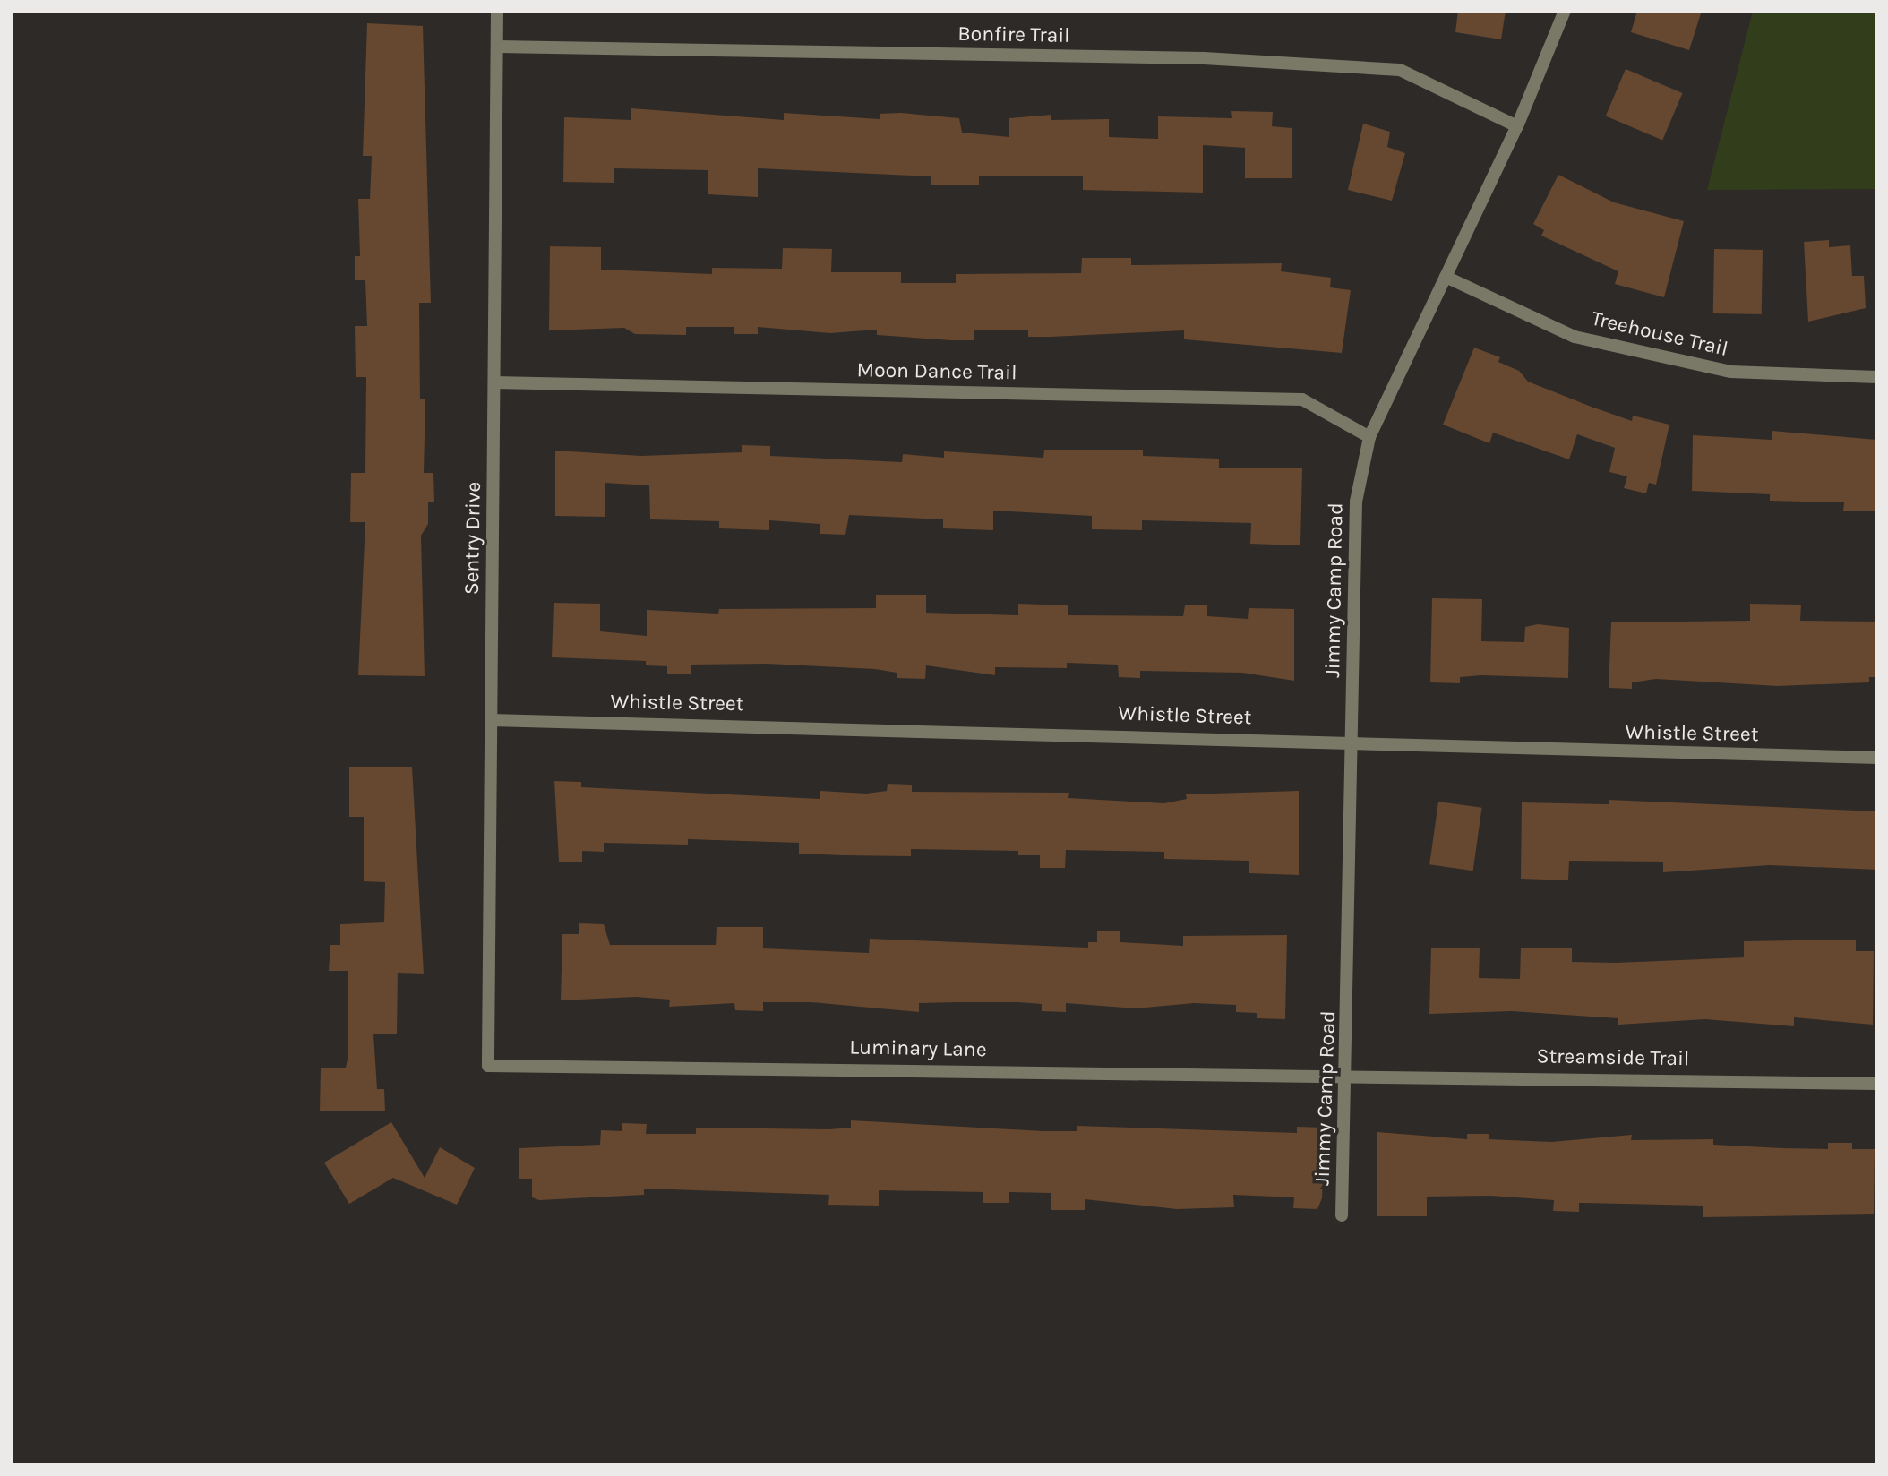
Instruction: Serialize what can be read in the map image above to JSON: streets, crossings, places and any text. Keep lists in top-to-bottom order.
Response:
{
  "streets": {
    "street": [
      "Bonfire Trail",
      "Treehouse Trail",
      "Moon Dance Trail",
      "Sentry Drive",
      "Jimmy Camp Road",
      "Whistle Street",
      "Luminary Lane",
      "Streamside Trail"
    ]
  },
  "crossings": [
    ["Bonfire Trail", "Sentry Drive"],
    ["Bonfire Trail", "Jimmy Camp Road"],
    ["Treehouse Trail", "Jimmy Camp Road"],
    ["Moon Dance Trail", "Sentry Drive"],
    ["Moon Dance Trail", "Jimmy Camp Road"],
    ["Sentry Drive", "Whistle Street"],
    ["Sentry Drive", "Luminary Lane"],
    ["Jimmy Camp Road", "Whistle Street"],
    ["Jimmy Camp Road", "Luminary Lane"],
    ["Jimmy Camp Road", "Streamside Trail"],
    ["Luminary Lane", "Streamside Trail"]
  ]
}
